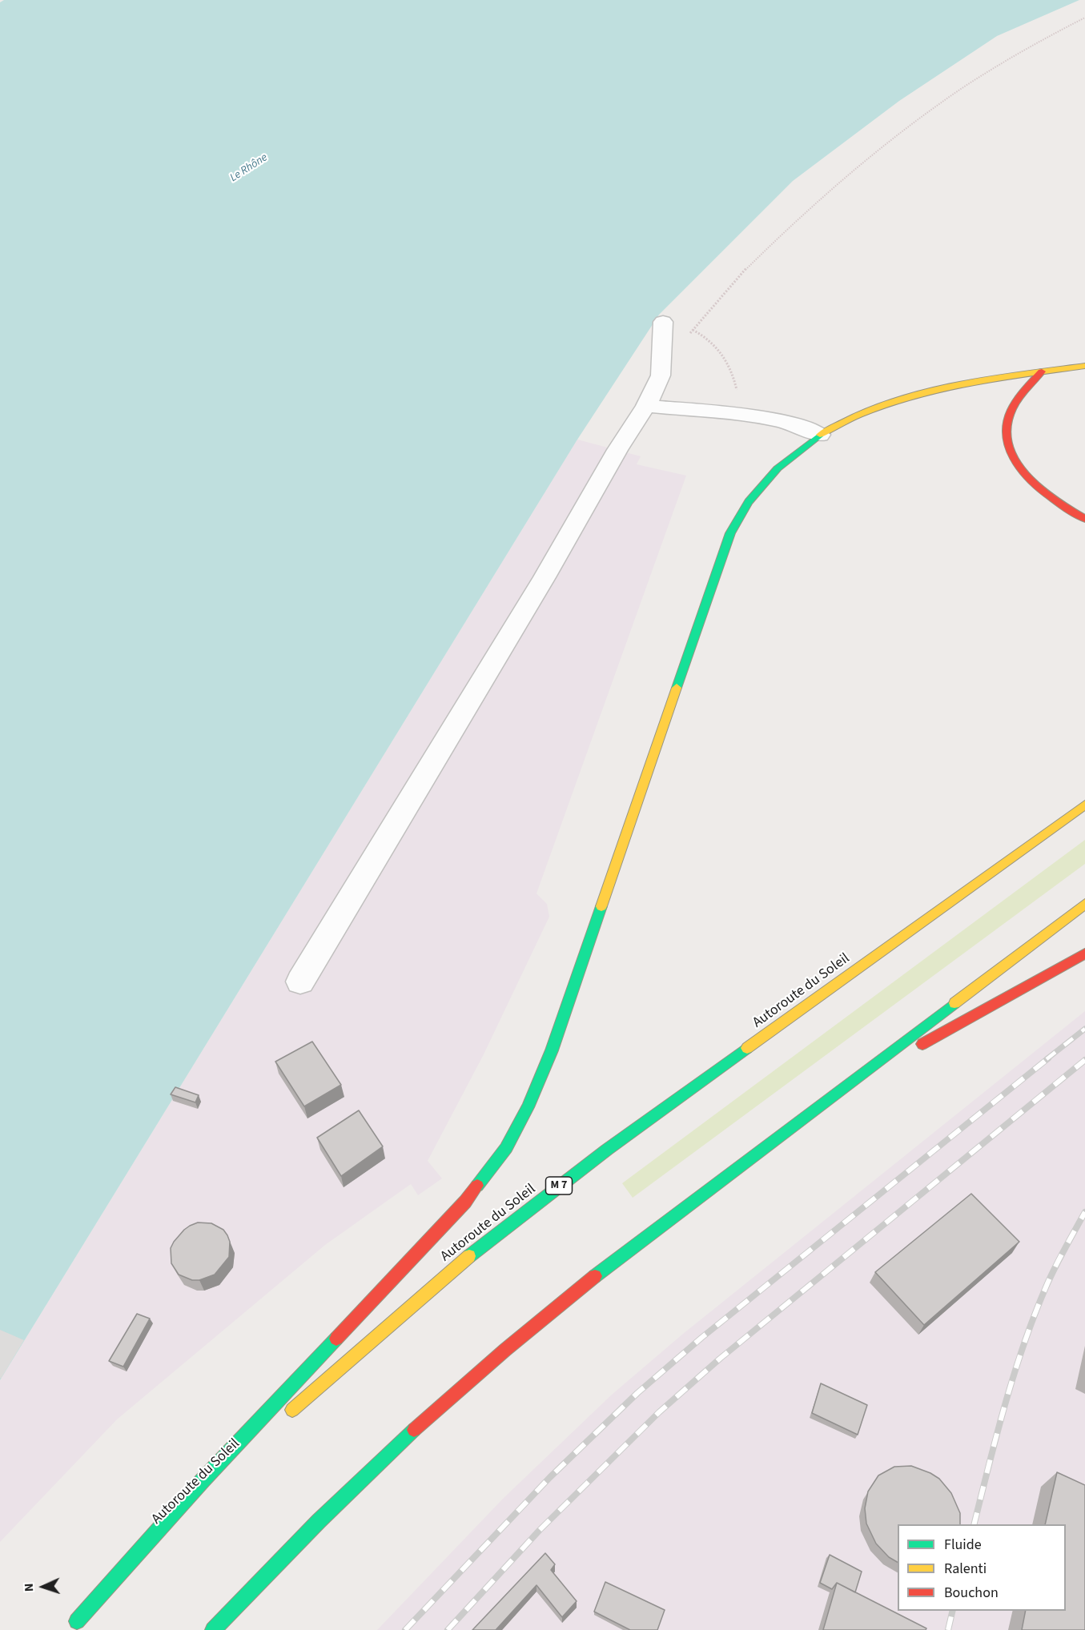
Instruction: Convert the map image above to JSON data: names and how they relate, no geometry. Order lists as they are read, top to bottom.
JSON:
{
  "streets": {
    "main road": ["Autoroute du Soleil", "M 7"]
  },
  "water": ["Le Rhône"],
  "legend": ["Fluide", "Ralenti", "Bouchon"],
  "north": "left"
}
